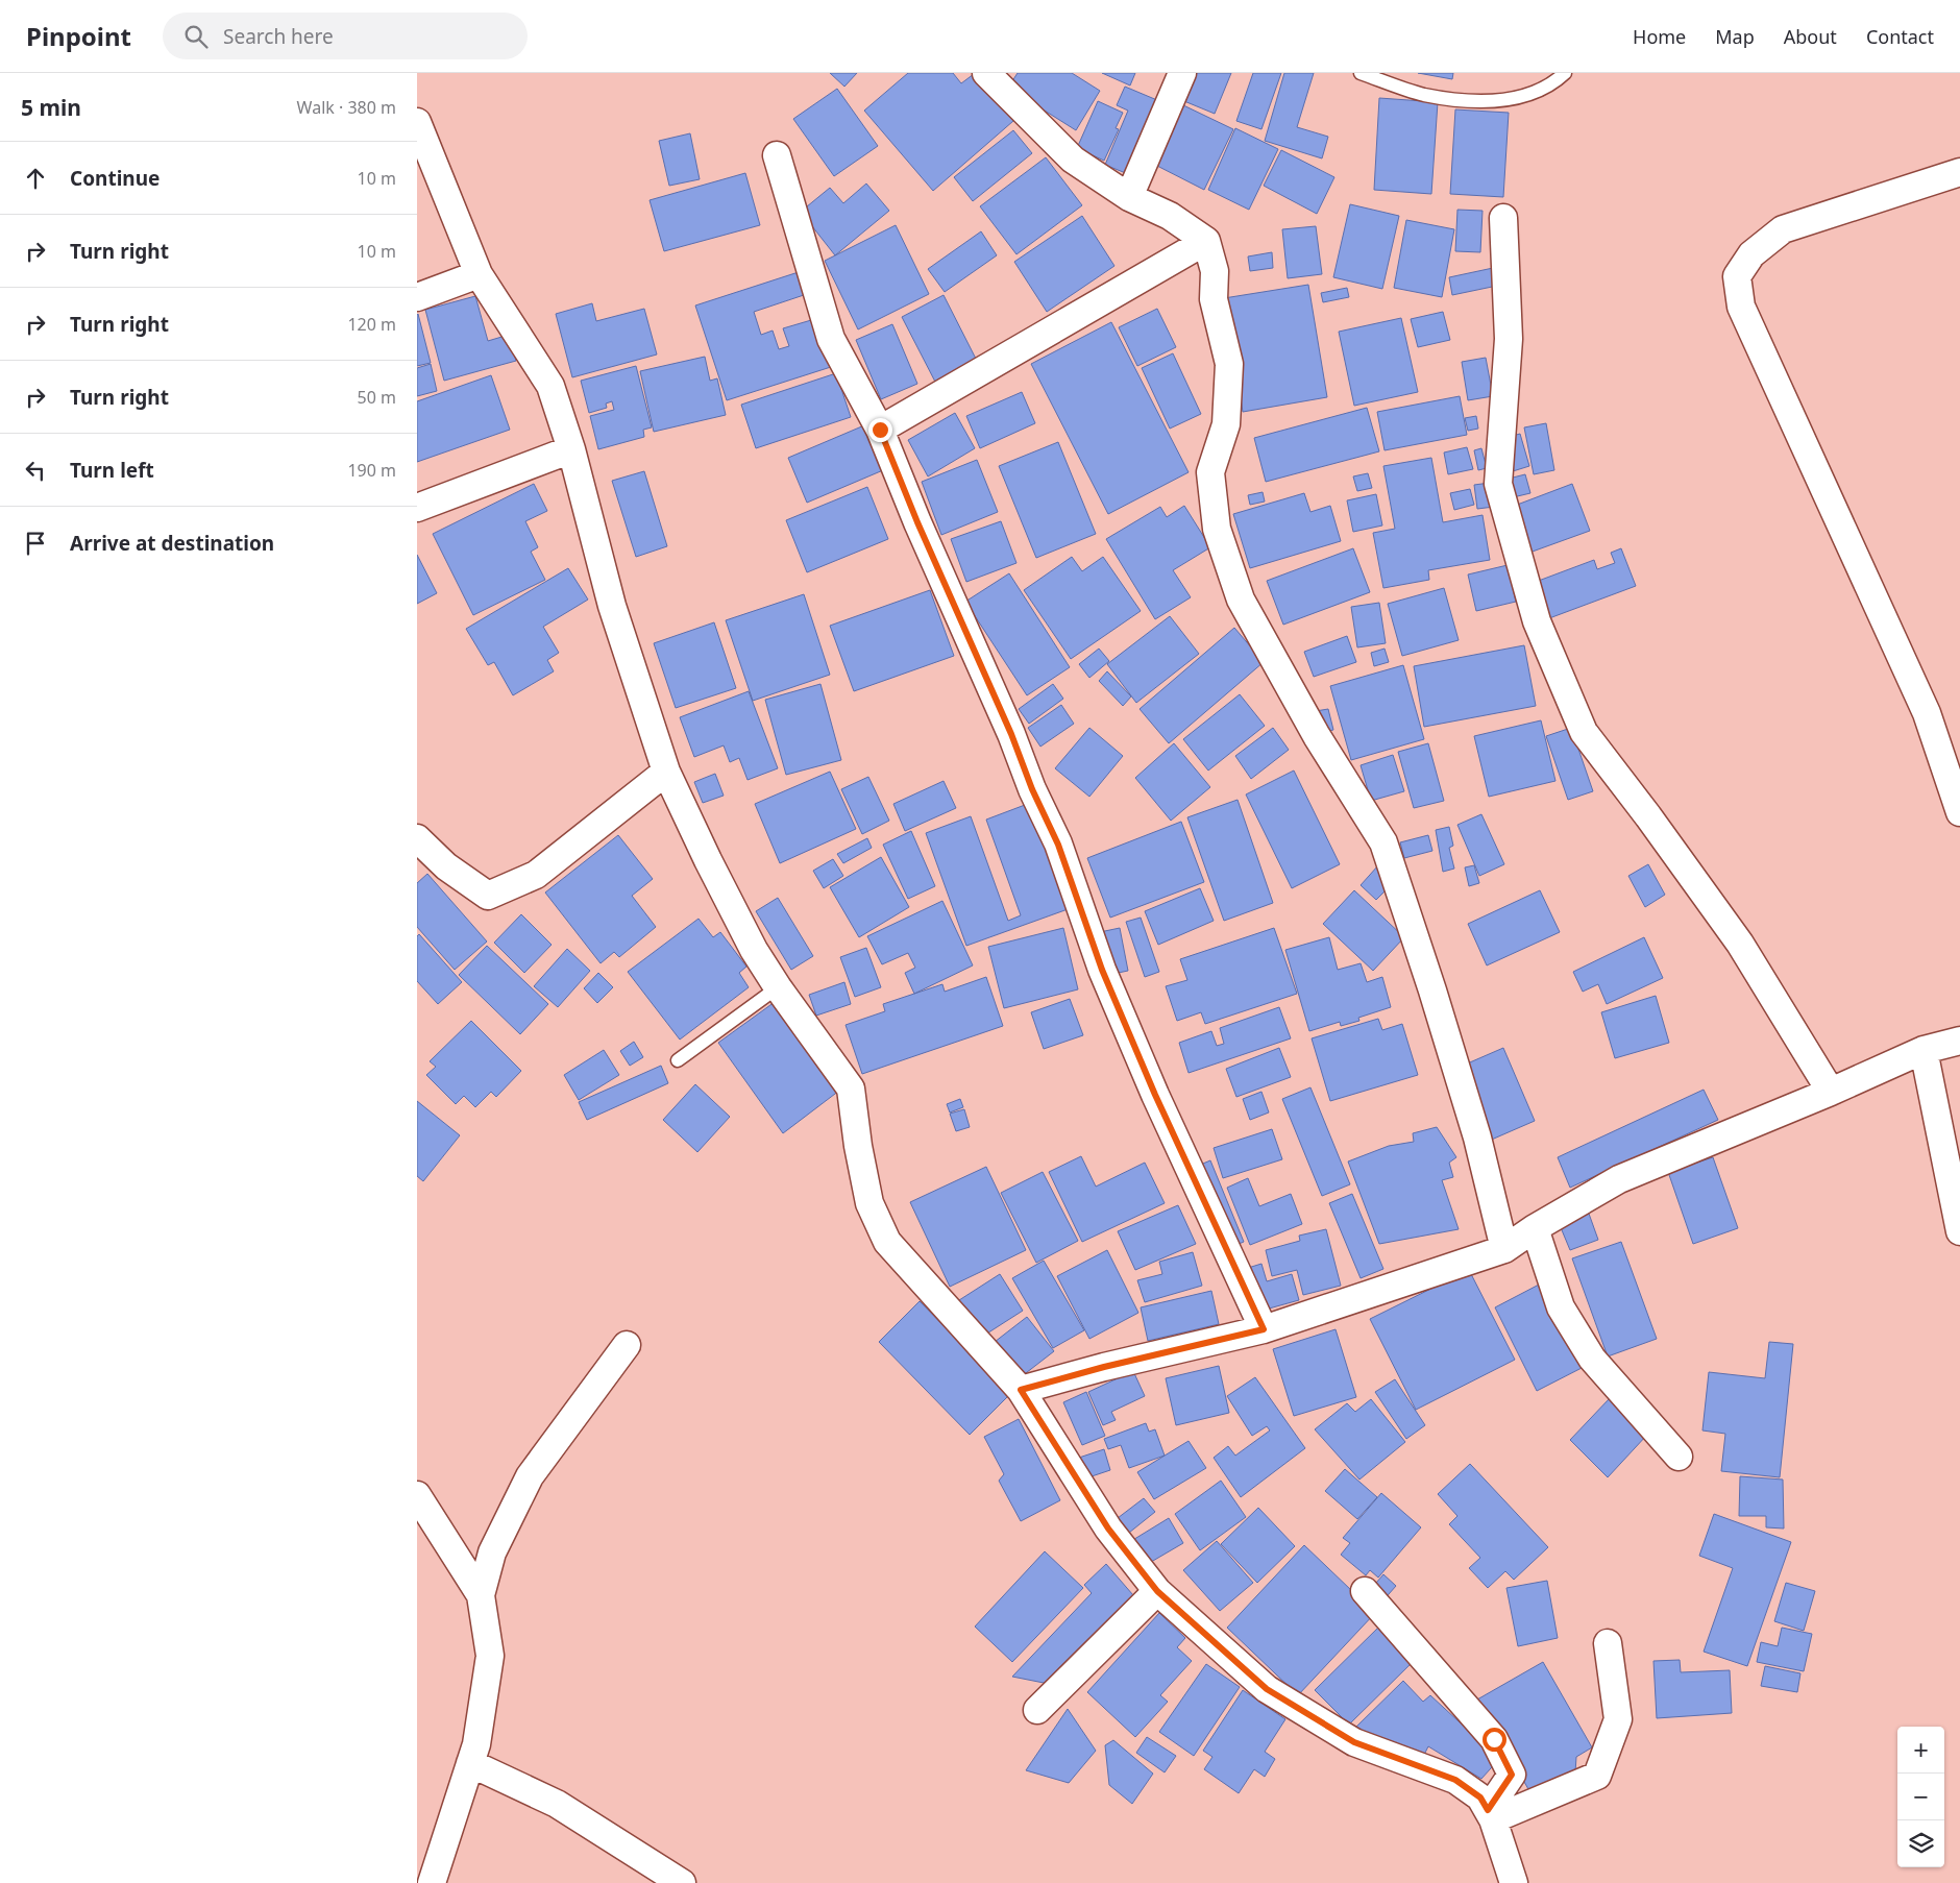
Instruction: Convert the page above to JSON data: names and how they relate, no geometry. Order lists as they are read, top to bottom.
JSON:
{
  "page": {
    "header": "Pinpoint",
    "search": "Search here",
    "nav": [
      "Home",
      "Map",
      "About",
      "Contact"
    ],
    "heading": ["5 min", "Walk · 380 m"],
    "list": [
      ["Continue", "10 m"],
      ["Turn right", "10 m"],
      ["Turn right", "120 m"],
      ["Turn right", "50 m"],
      ["Turn left", "190 m"],
      "Arrive at destination"
    ],
    "map_buttons": ["+", "−"]
  }
}
